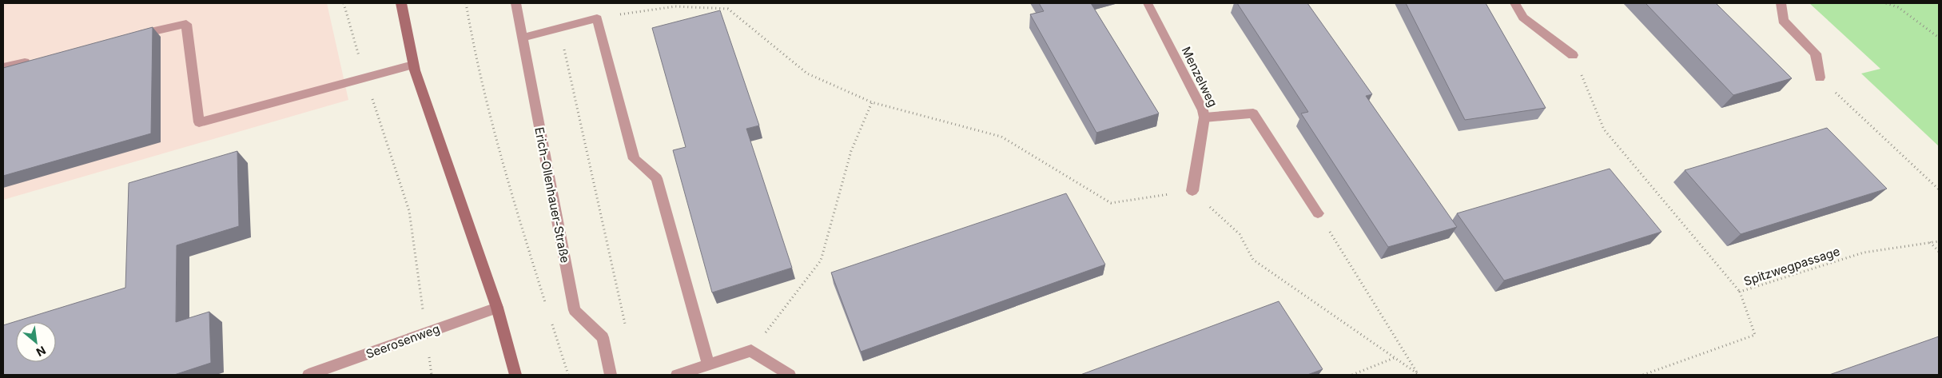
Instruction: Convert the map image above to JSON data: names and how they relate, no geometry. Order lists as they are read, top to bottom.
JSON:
{
  "streets": {
    "street": ["Menzelweg", "Erich-Ollenhauer-Straße", "Seerosenweg"],
    "path": ["Spitzwegpassage"]
  },
  "north": "bottom right"
}
